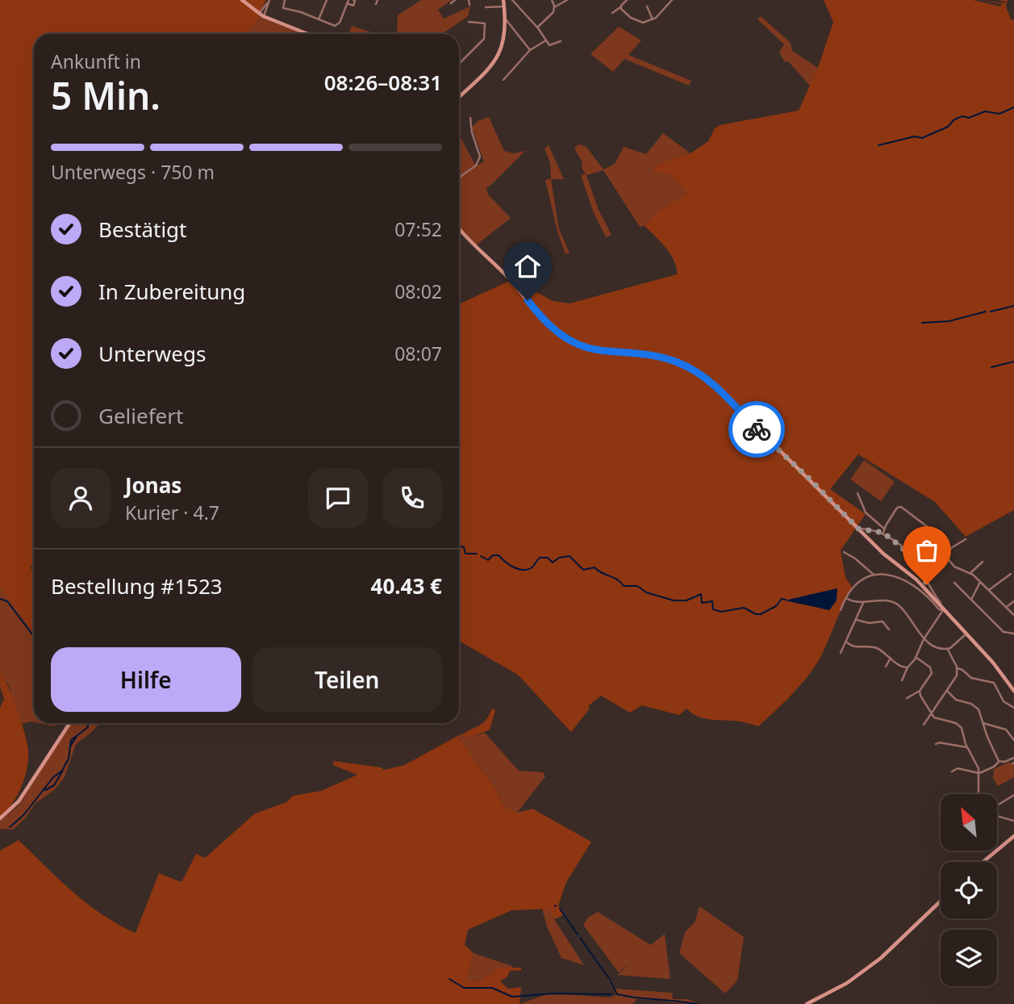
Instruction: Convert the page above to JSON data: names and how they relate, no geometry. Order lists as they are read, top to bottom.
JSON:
{
  "north": "top left",
  "page": {
    "heading": ["5 Min.", "Ankunft in", "08:26–08:31"],
    "panel": [
      "Jonas",
      "Kurier · 4.7",
      "Bestellung #1523",
      "40.43 €"
    ],
    "bar": "Unterwegs · 750 m",
    "list": [
      ["Bestätigt", "07:52"],
      ["In Zubereitung", "08:02"],
      ["Unterwegs", "08:07"],
      "Geliefert"
    ],
    "buttons": ["Hilfe", "Teilen"]
  }
}
